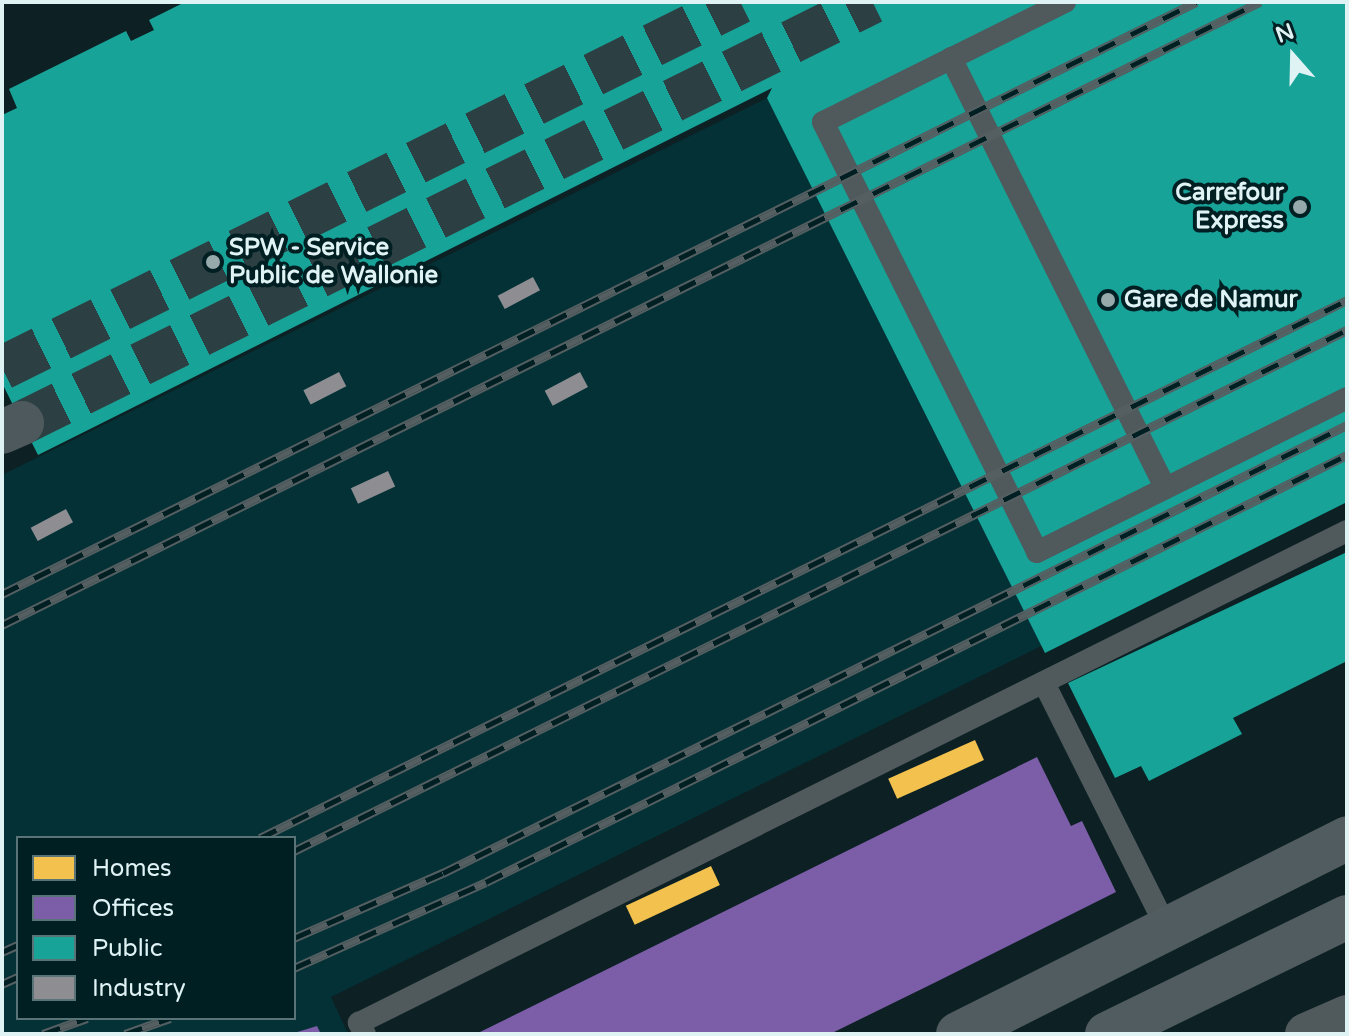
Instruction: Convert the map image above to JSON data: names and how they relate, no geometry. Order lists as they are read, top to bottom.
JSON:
{
  "places": ["Carrefour Express", "SPW - Service Public de Wallonie", "Gare de Namur"],
  "legend": [
    "Homes",
    "Offices",
    "Public",
    "Industry"
  ],
  "north": "top"
}
